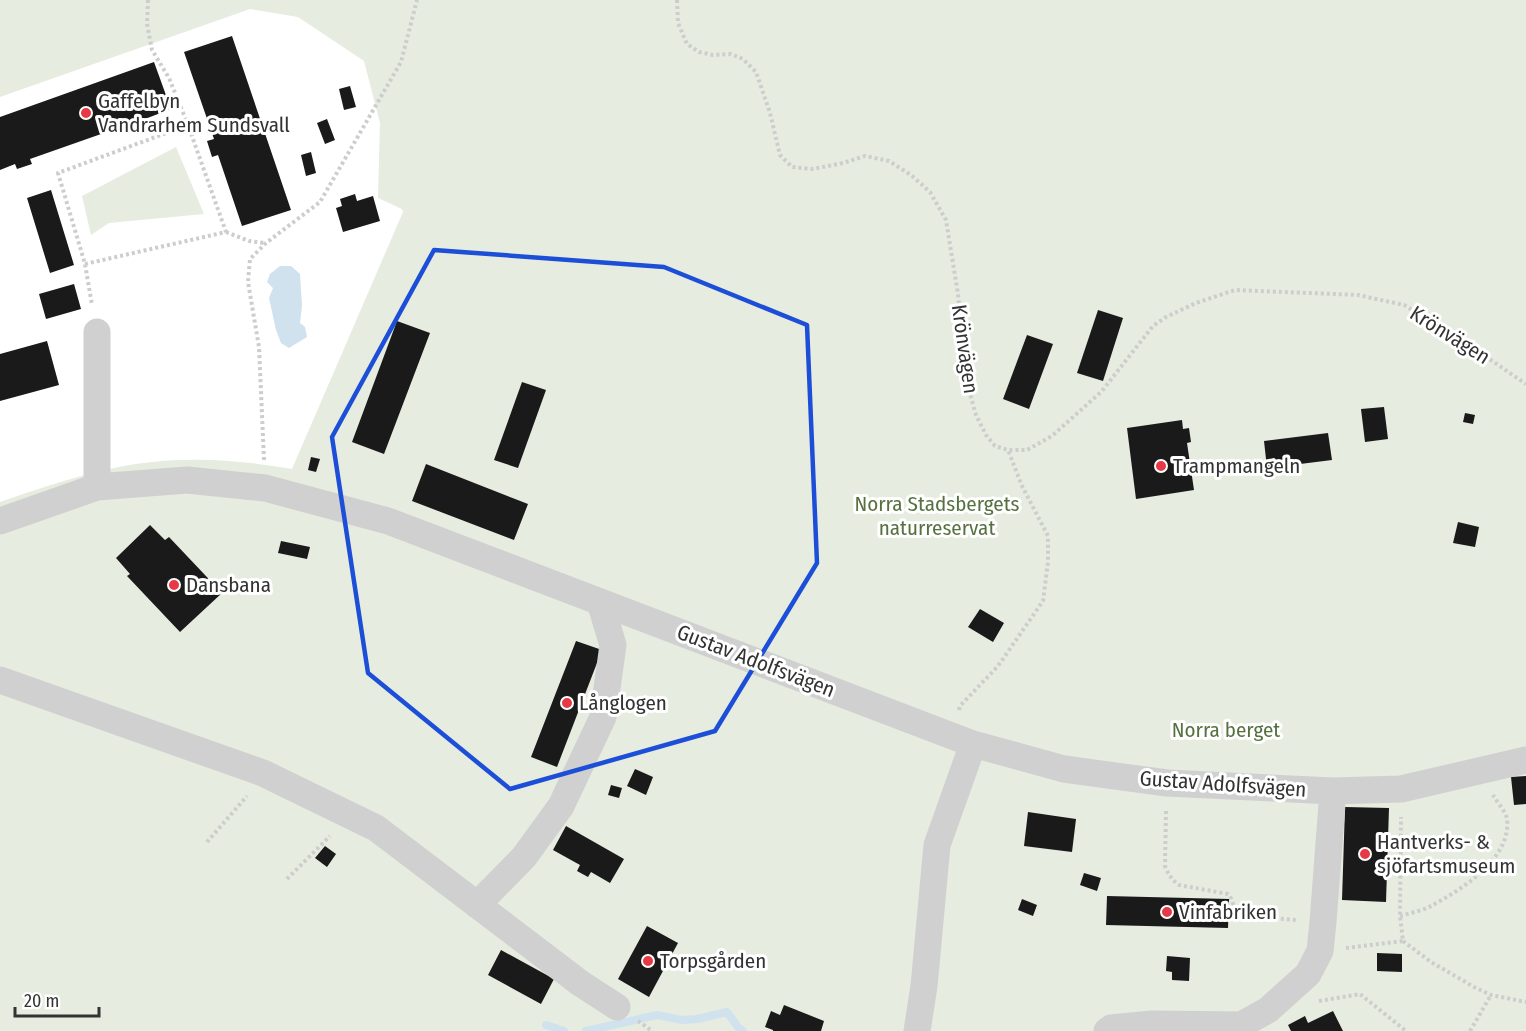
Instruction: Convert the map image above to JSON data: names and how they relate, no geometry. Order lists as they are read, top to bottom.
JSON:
{
  "streets": {
    "street": ["Gustav Adolfsvägen"],
    "path": ["Krönvägen"]
  },
  "parks": ["Norra Stadsbergets naturreservat", "Norra berget"],
  "places": [
    "Gaffelbyn Vandrarhem Sundsvall",
    "Trampmangeln",
    "Dansbana",
    "Långlogen",
    "Hantverks- & sjöfartsmuseum",
    "Vinfabriken",
    "Torpsgården"
  ],
  "scale_bar": "20 m"
}
